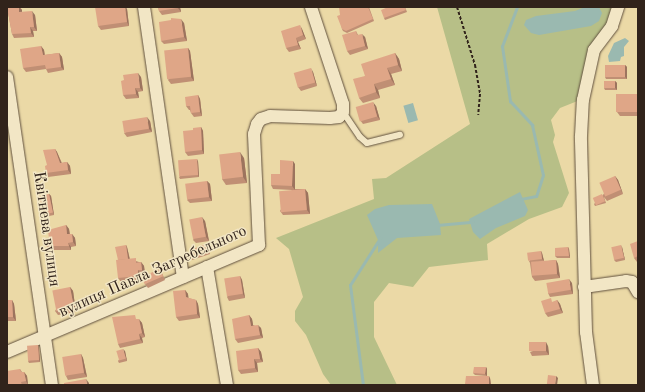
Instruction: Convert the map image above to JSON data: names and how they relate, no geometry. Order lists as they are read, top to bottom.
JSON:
{
  "streets": {
    "street": ["Квітнева вулиця", "вулиця Павла Загребельного"]
  },
  "crossings": [
    ["Квітнева вулиця", "вулиця Павла Загребельного"]
  ]
}
